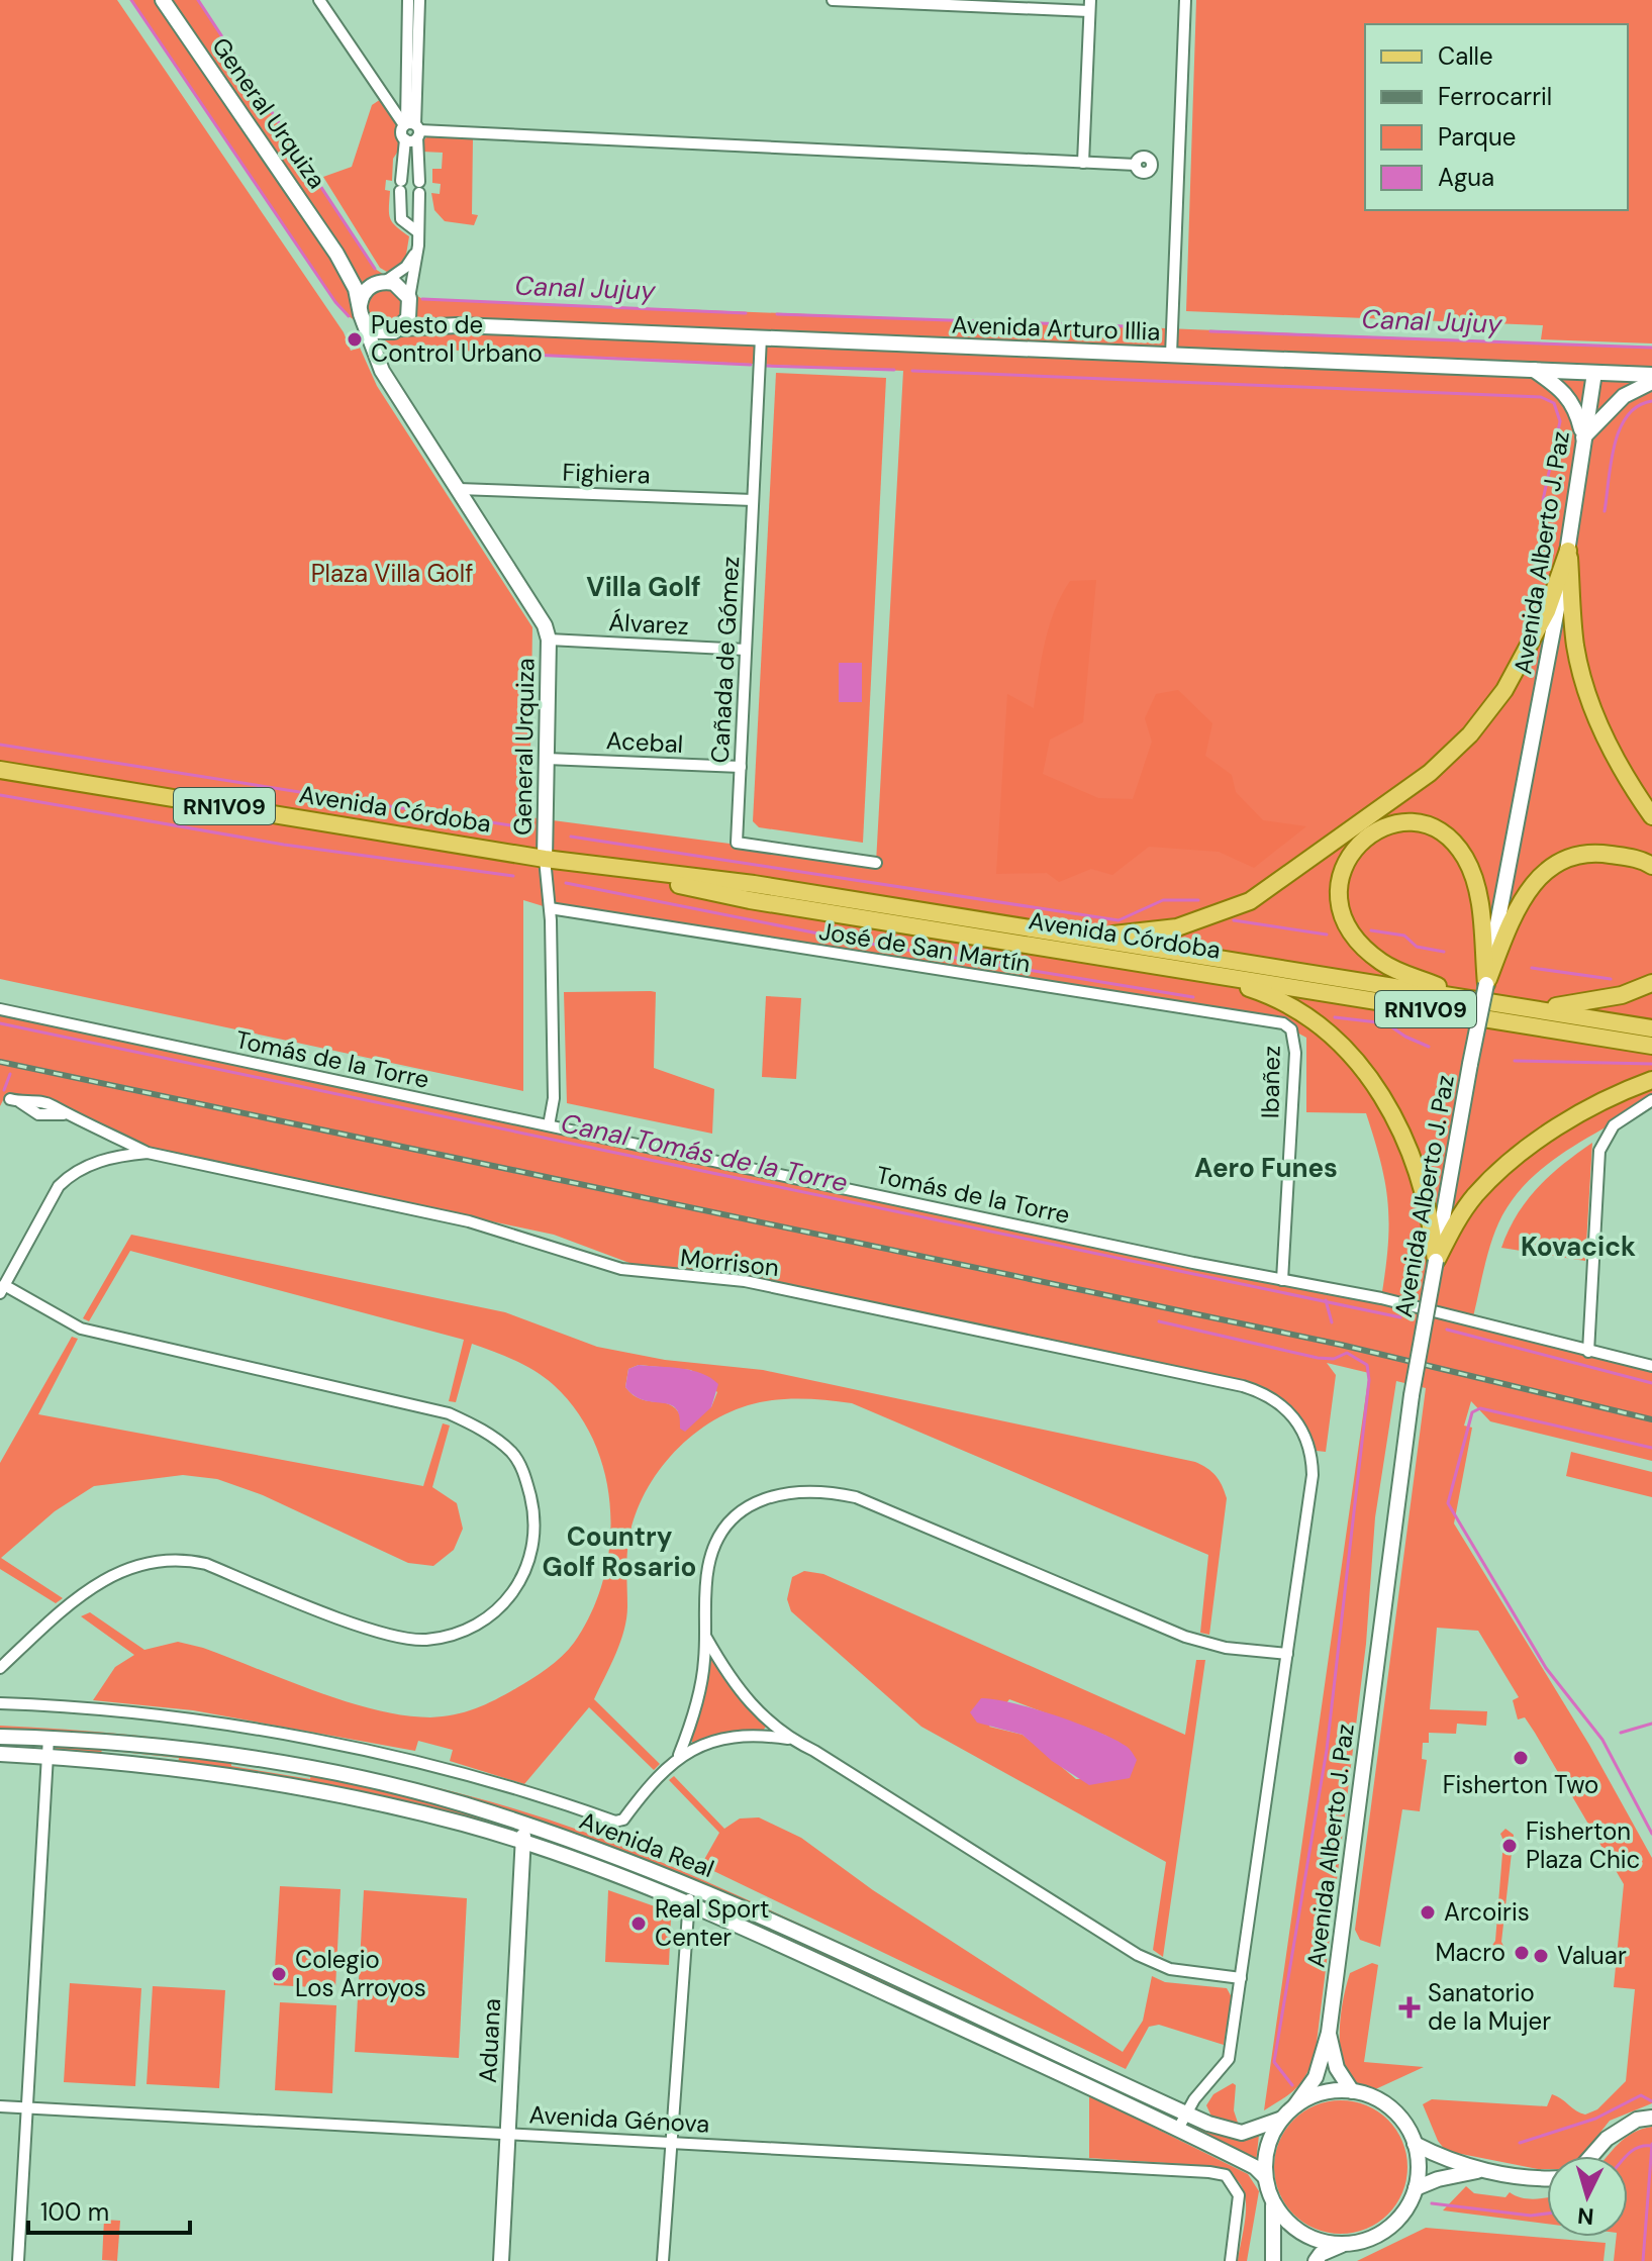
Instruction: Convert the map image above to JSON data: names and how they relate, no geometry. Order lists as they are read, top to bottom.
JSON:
{
  "streets": {
    "main road": [
      "General Urquiza",
      "Avenida Arturo Illia",
      "Avenida Alberto J. Paz",
      "RN1V09",
      "Avenida Córdoba",
      "Avenida Real",
      "Aduana"
    ],
    "street": [
      "Fighiera",
      "Álvarez",
      "Cañada de Gómez",
      "Acebal",
      "José de San Martín",
      "Tomás de la Torre",
      "Ibañez",
      "Morrison",
      "Avenida Génova"
    ]
  },
  "crossings": [
    ["General Urquiza", "Avenida Arturo Illia"],
    ["General Urquiza", "Fighiera"],
    ["General Urquiza", "Álvarez"],
    ["General Urquiza", "Acebal"],
    ["General Urquiza", "Avenida Córdoba"],
    ["General Urquiza", "José de San Martín"],
    ["General Urquiza", "Tomás de la Torre"],
    ["Avenida Arturo Illia", "Avenida Alberto J. Paz"],
    ["Avenida Arturo Illia", "Cañada de Gómez"],
    ["Fighiera", "Cañada de Gómez"],
    ["Avenida Alberto J. Paz", "Avenida Real"],
    ["Álvarez", "Cañada de Gómez"],
    ["Cañada de Gómez", "Acebal"],
    ["José de San Martín", "Ibañez"],
    ["Tomás de la Torre", "Ibañez"],
    ["Avenida Real", "Aduana"],
    ["Aduana", "Avenida Génova"]
  ],
  "districts": [
    "Villa Golf",
    "Aero Funes",
    "Kovacick",
    "Country Golf Rosario"
  ],
  "water": ["Canal Jujuy", "Canal Tomás de la Torre"],
  "parks": ["Plaza Villa Golf"],
  "places": {
    "other": [
      "Puesto de Control Urbano",
      "Fisherton Two",
      "Fisherton Plaza Chic",
      "Arcoiris",
      "Real Sport Center",
      "Macro",
      "Valuar",
      "Colegio Los Arroyos"
    ],
    "health": ["Sanatorio de la Mujer"]
  },
  "legend": [
    "Calle",
    "Ferrocarril",
    "Parque",
    "Agua"
  ],
  "scale_bar": "100 m",
  "north": "bottom"
}
